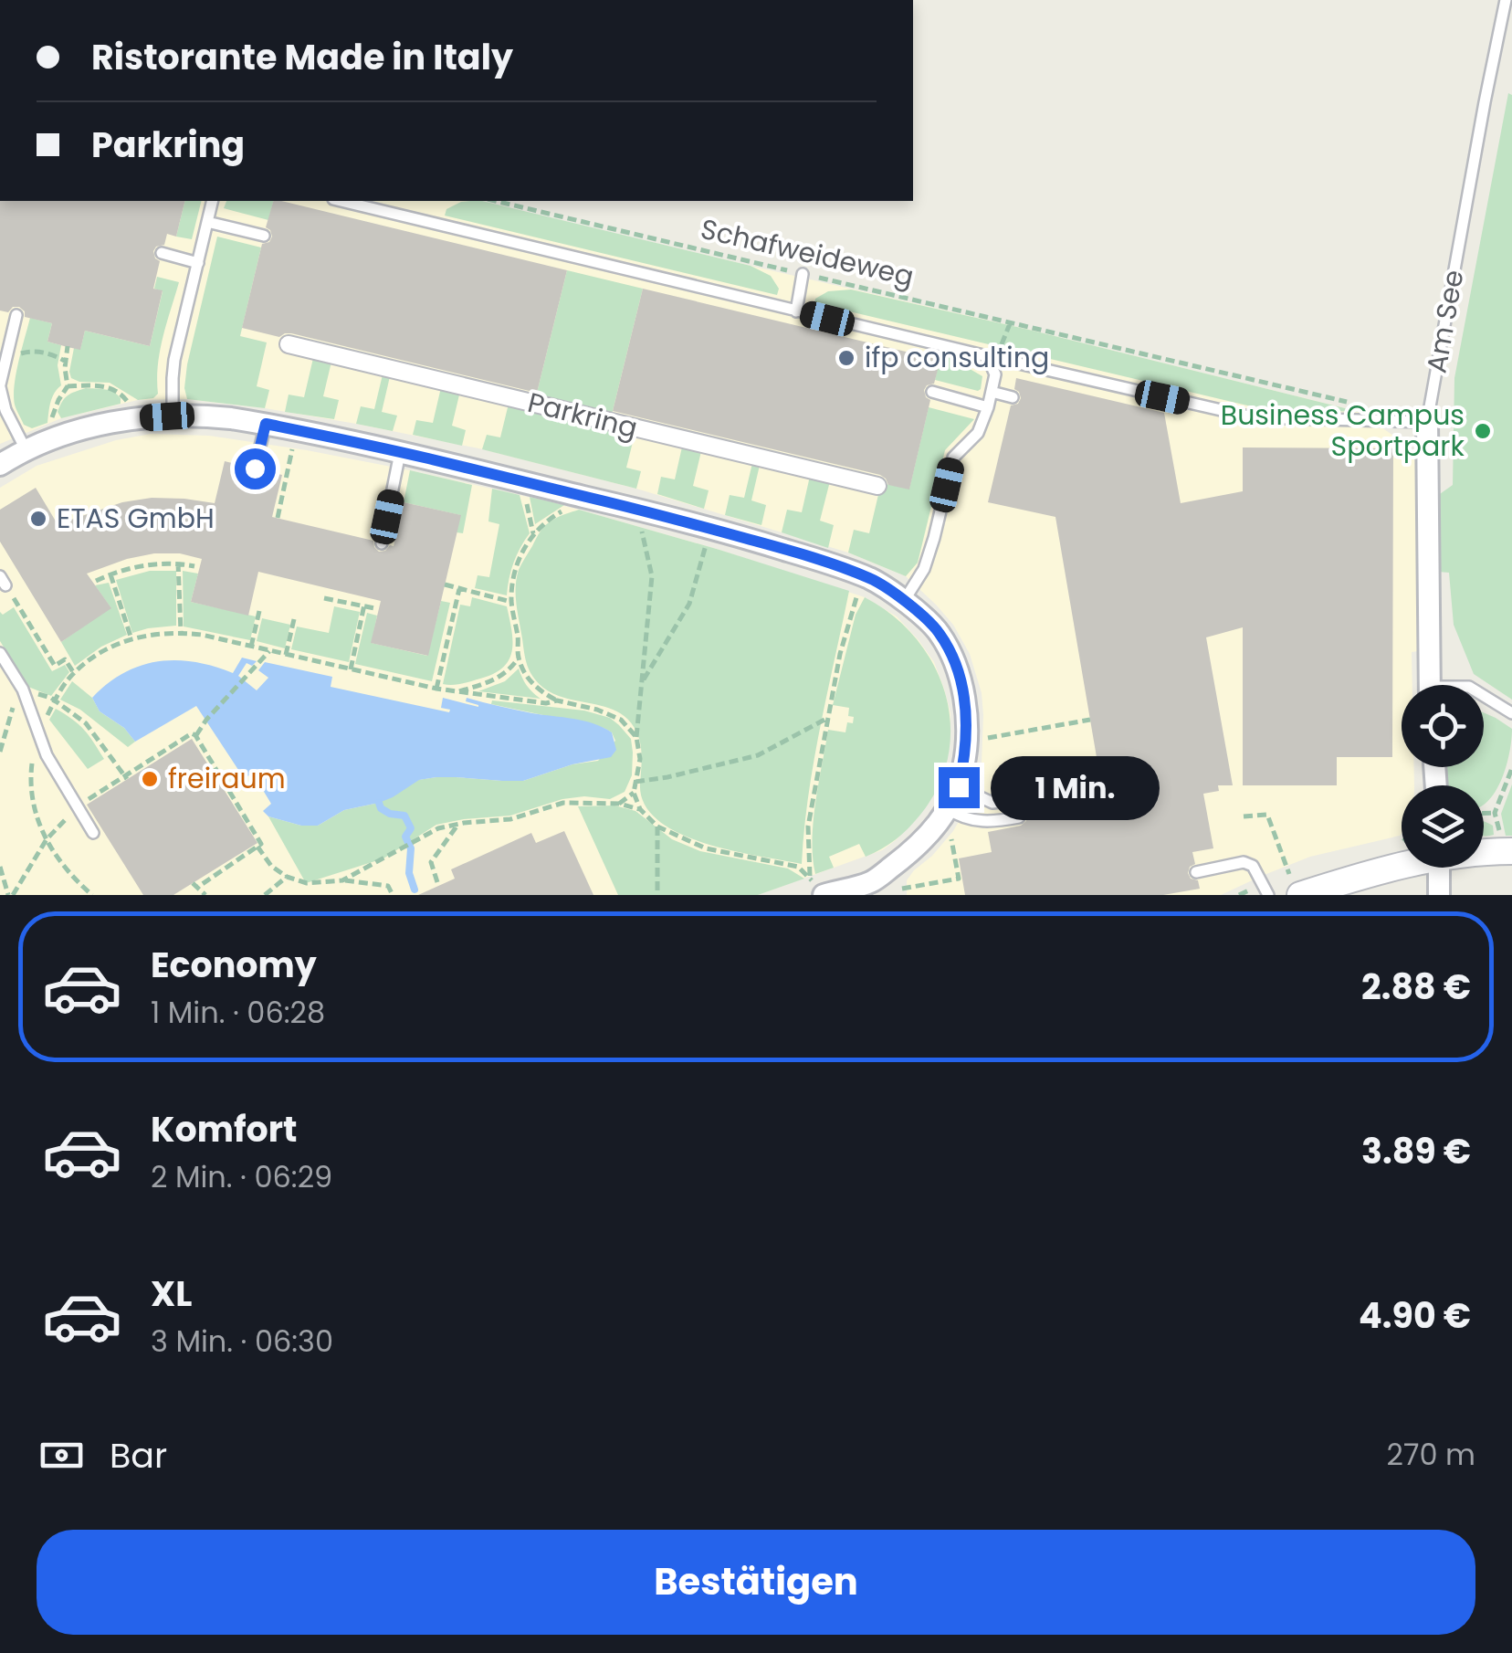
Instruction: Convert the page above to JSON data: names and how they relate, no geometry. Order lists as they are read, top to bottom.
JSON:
{
  "streets": {
    "street": ["Am See", "Parkring"],
    "path": ["Schafweideweg"]
  },
  "places": [
    "ifp consulting",
    "Business Campus Sportpark",
    "ETAS GmbH",
    "freiraum"
  ],
  "page": {
    "banner": ["Ristorante Made in Italy", "Parkring"],
    "bubble": "1 Min.",
    "list": [
      {
        "name": "Economy",
        "note": "1 Min. · 06:28",
        "value": "2.88 €"
      },
      {
        "name": "Komfort",
        "note": "2 Min. · 06:29",
        "value": "3.89 €"
      },
      {
        "name": "XL",
        "note": "3 Min. · 06:30",
        "value": "4.90 €"
      }
    ],
    "pay": ["Bar", "270 m"],
    "buttons": "Bestätigen"
  }
}
